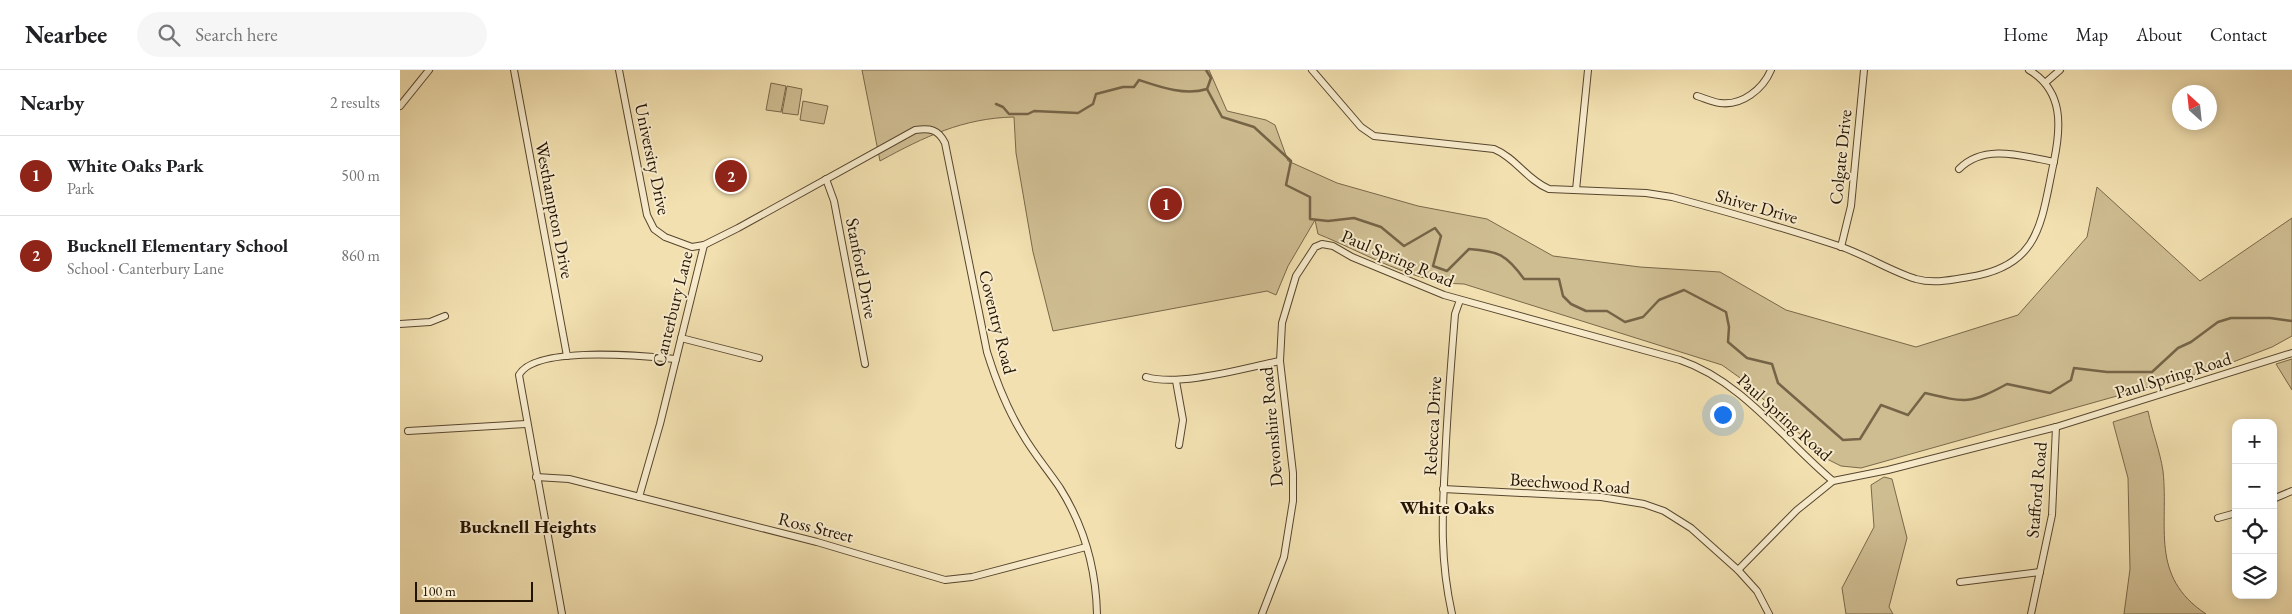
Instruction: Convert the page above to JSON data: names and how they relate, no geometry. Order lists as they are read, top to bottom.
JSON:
{
  "streets": {
    "street": [
      "Colgate Drive",
      "University Drive",
      "Shiver Drive",
      "Westhampton Drive",
      "Paul Spring Road",
      "Stanford Drive",
      "Canterbury Lane",
      "Coventry Road",
      "Rebecca Drive",
      "Devonshire Road",
      "Beechwood Road",
      "Stafford Road",
      "Ross Street"
    ]
  },
  "crossings": [
    ["Colgate Drive", "Shiver Drive"],
    ["University Drive", "Canterbury Lane"],
    ["Paul Spring Road", "Rebecca Drive"],
    ["Paul Spring Road", "Devonshire Road"],
    ["Paul Spring Road", "Stafford Road"],
    ["Stanford Drive", "Canterbury Lane"],
    ["Canterbury Lane", "Coventry Road"],
    ["Canterbury Lane", "Ross Street"],
    ["Coventry Road", "Ross Street"],
    ["Rebecca Drive", "Beechwood Road"]
  ],
  "districts": ["White Oaks", "Bucknell Heights"],
  "scale_bar": "100 m",
  "north": "top left",
  "page": {
    "header": "Nearbee",
    "search": "Search here",
    "nav": [
      "Home",
      "Map",
      "About",
      "Contact"
    ],
    "heading": ["Nearby", "2 results"],
    "list": [
      {
        "mark": "1",
        "name": "White Oaks Park",
        "note": "Park",
        "value": "500 m"
      },
      {
        "mark": "2",
        "name": "Bucknell Elementary School",
        "note": "School · Canterbury Lane",
        "value": "860 m"
      }
    ],
    "pins": ["2", "1"],
    "map_buttons": ["+", "−"],
    "scale": "100 m"
  }
}
